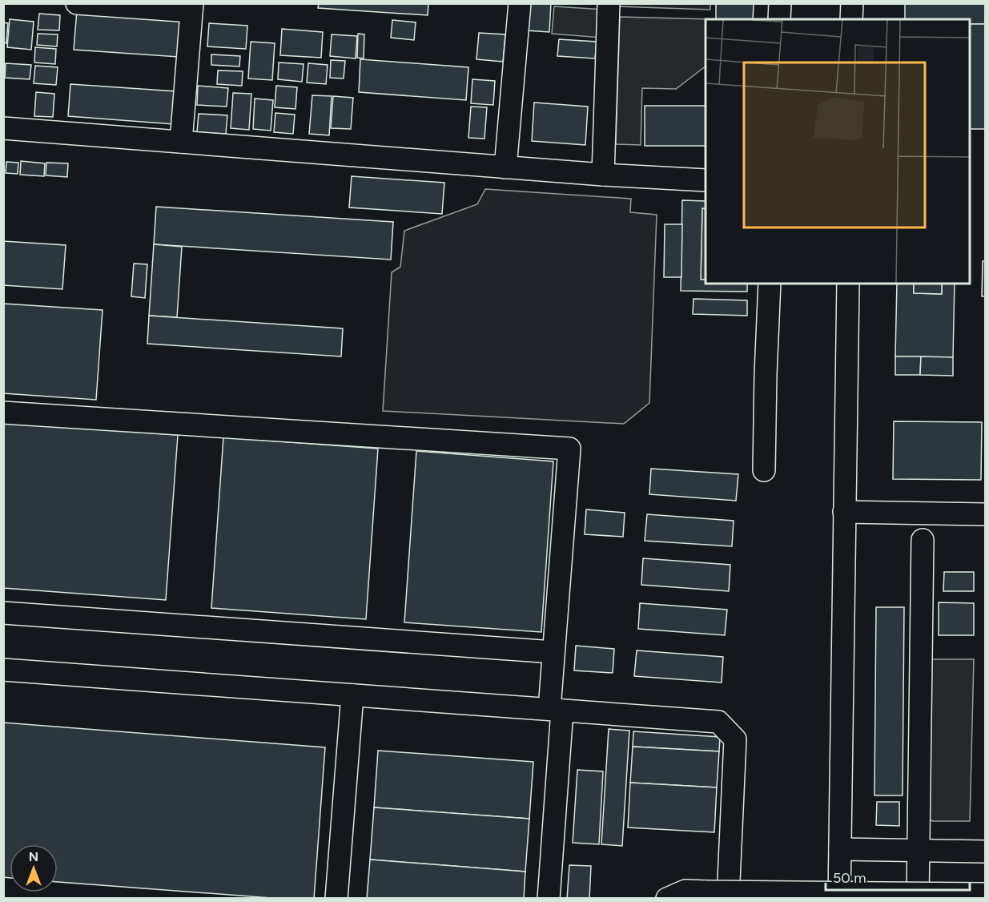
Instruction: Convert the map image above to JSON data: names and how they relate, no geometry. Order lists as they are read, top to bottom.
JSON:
{
  "scale_bar": "50 m",
  "north": "top"
}
